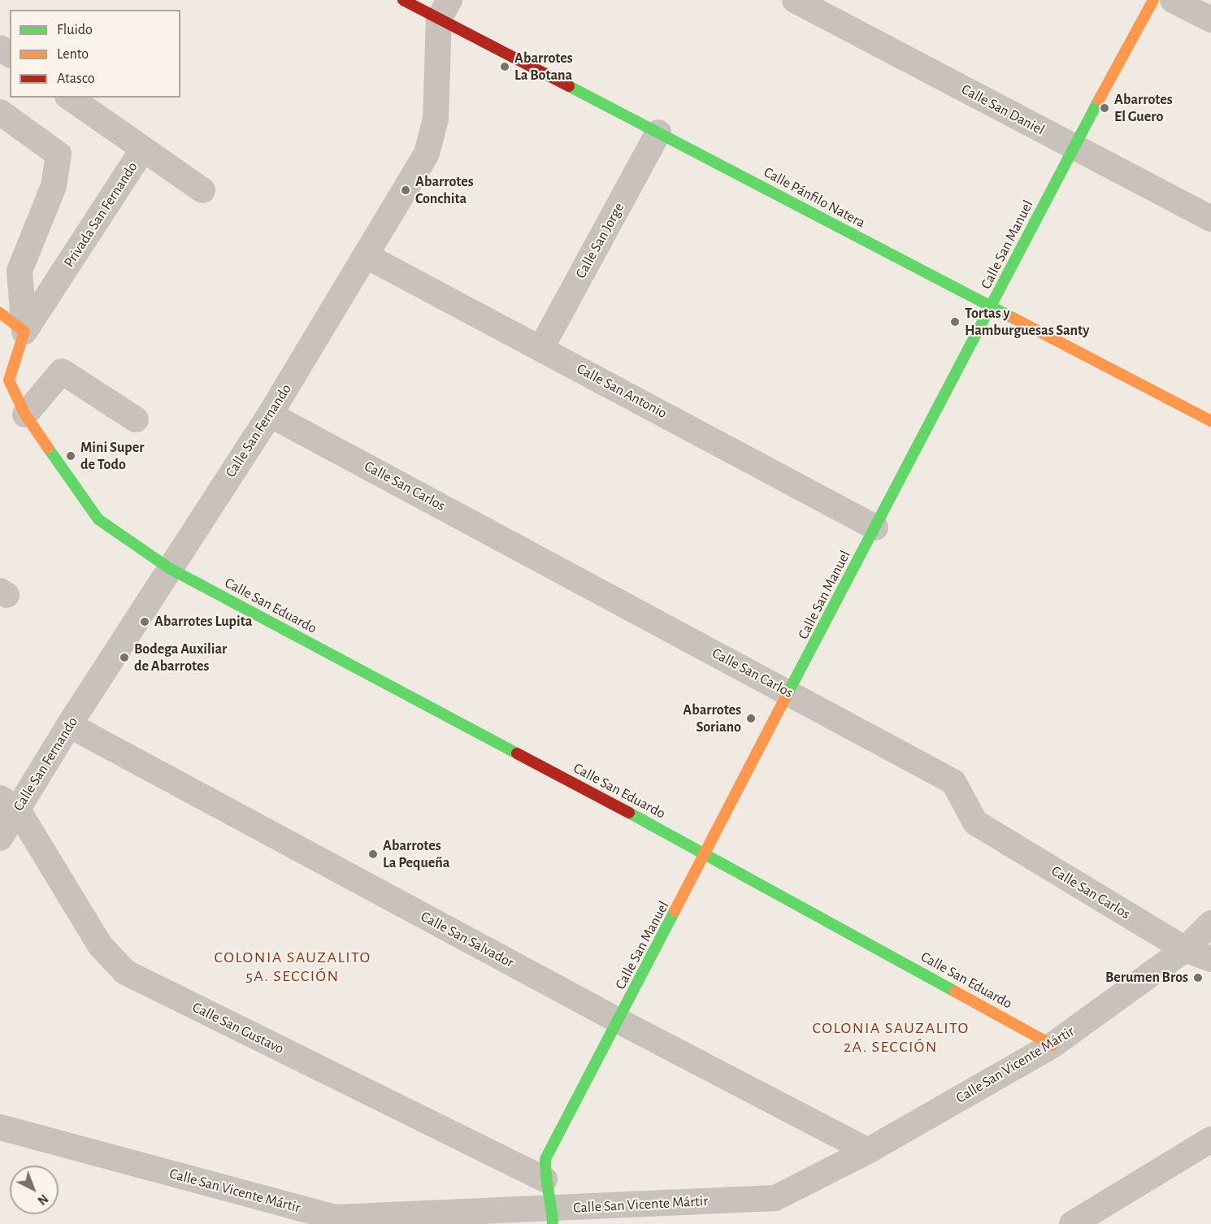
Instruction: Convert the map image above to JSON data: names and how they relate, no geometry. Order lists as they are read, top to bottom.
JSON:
{
  "streets": {
    "street": [
      "Calle San Daniel",
      "Calle Pánfilo Natera",
      "Privada San Fernando",
      "Calle San Jorge",
      "Calle San Manuel",
      "Calle San Antonio",
      "Calle San Fernando",
      "Calle San Carlos",
      "Calle San Eduardo",
      "Calle San Salvador",
      "Calle San Gustavo",
      "Calle San Vicente Mártir"
    ]
  },
  "crossings": [
    ["Calle San Daniel", "Calle San Manuel"],
    ["Calle Pánfilo Natera", "Calle San Jorge"],
    ["Calle Pánfilo Natera", "Calle San Manuel"],
    ["Calle Pánfilo Natera", "Calle San Fernando"],
    ["Privada San Fernando", "Calle San Fernando"],
    ["Privada San Fernando", "Calle San Eduardo"],
    ["Calle San Jorge", "Calle San Antonio"],
    ["Calle San Manuel", "Calle San Antonio"],
    ["Calle San Manuel", "Calle San Carlos"],
    ["Calle San Manuel", "Calle San Eduardo"],
    ["Calle San Manuel", "Calle San Salvador"],
    ["Calle San Manuel", "Calle San Gustavo"],
    ["Calle San Manuel", "Calle San Vicente Mártir"],
    ["Calle San Antonio", "Calle San Fernando"],
    ["Calle San Fernando", "Calle San Carlos"],
    ["Calle San Fernando", "Calle San Eduardo"],
    ["Calle San Fernando", "Calle San Salvador"],
    ["Calle San Fernando", "Calle San Gustavo"],
    ["Calle San Carlos", "Calle San Vicente Mártir"],
    ["Calle San Eduardo", "Calle San Vicente Mártir"],
    ["Calle San Salvador", "Calle San Vicente Mártir"]
  ],
  "districts": ["COLONIA SAUZALITO 5A. SECCIÓN", "COLONIA SAUZALITO 2A. SECCIÓN"],
  "places": [
    "Abarrotes La Botana",
    "Abarrotes El Guero",
    "Abarrotes Conchita",
    "Tortas y Hamburguesas Santy",
    "Mini Super de Todo",
    "Abarrotes Lupita",
    "Bodega Auxiliar de Abarrotes",
    "Abarrotes Soriano",
    "Abarrotes La Pequeña",
    "Berumen Bros"
  ],
  "legend": ["Fluido", "Lento", "Atasco"],
  "north": "bottom right"
}
